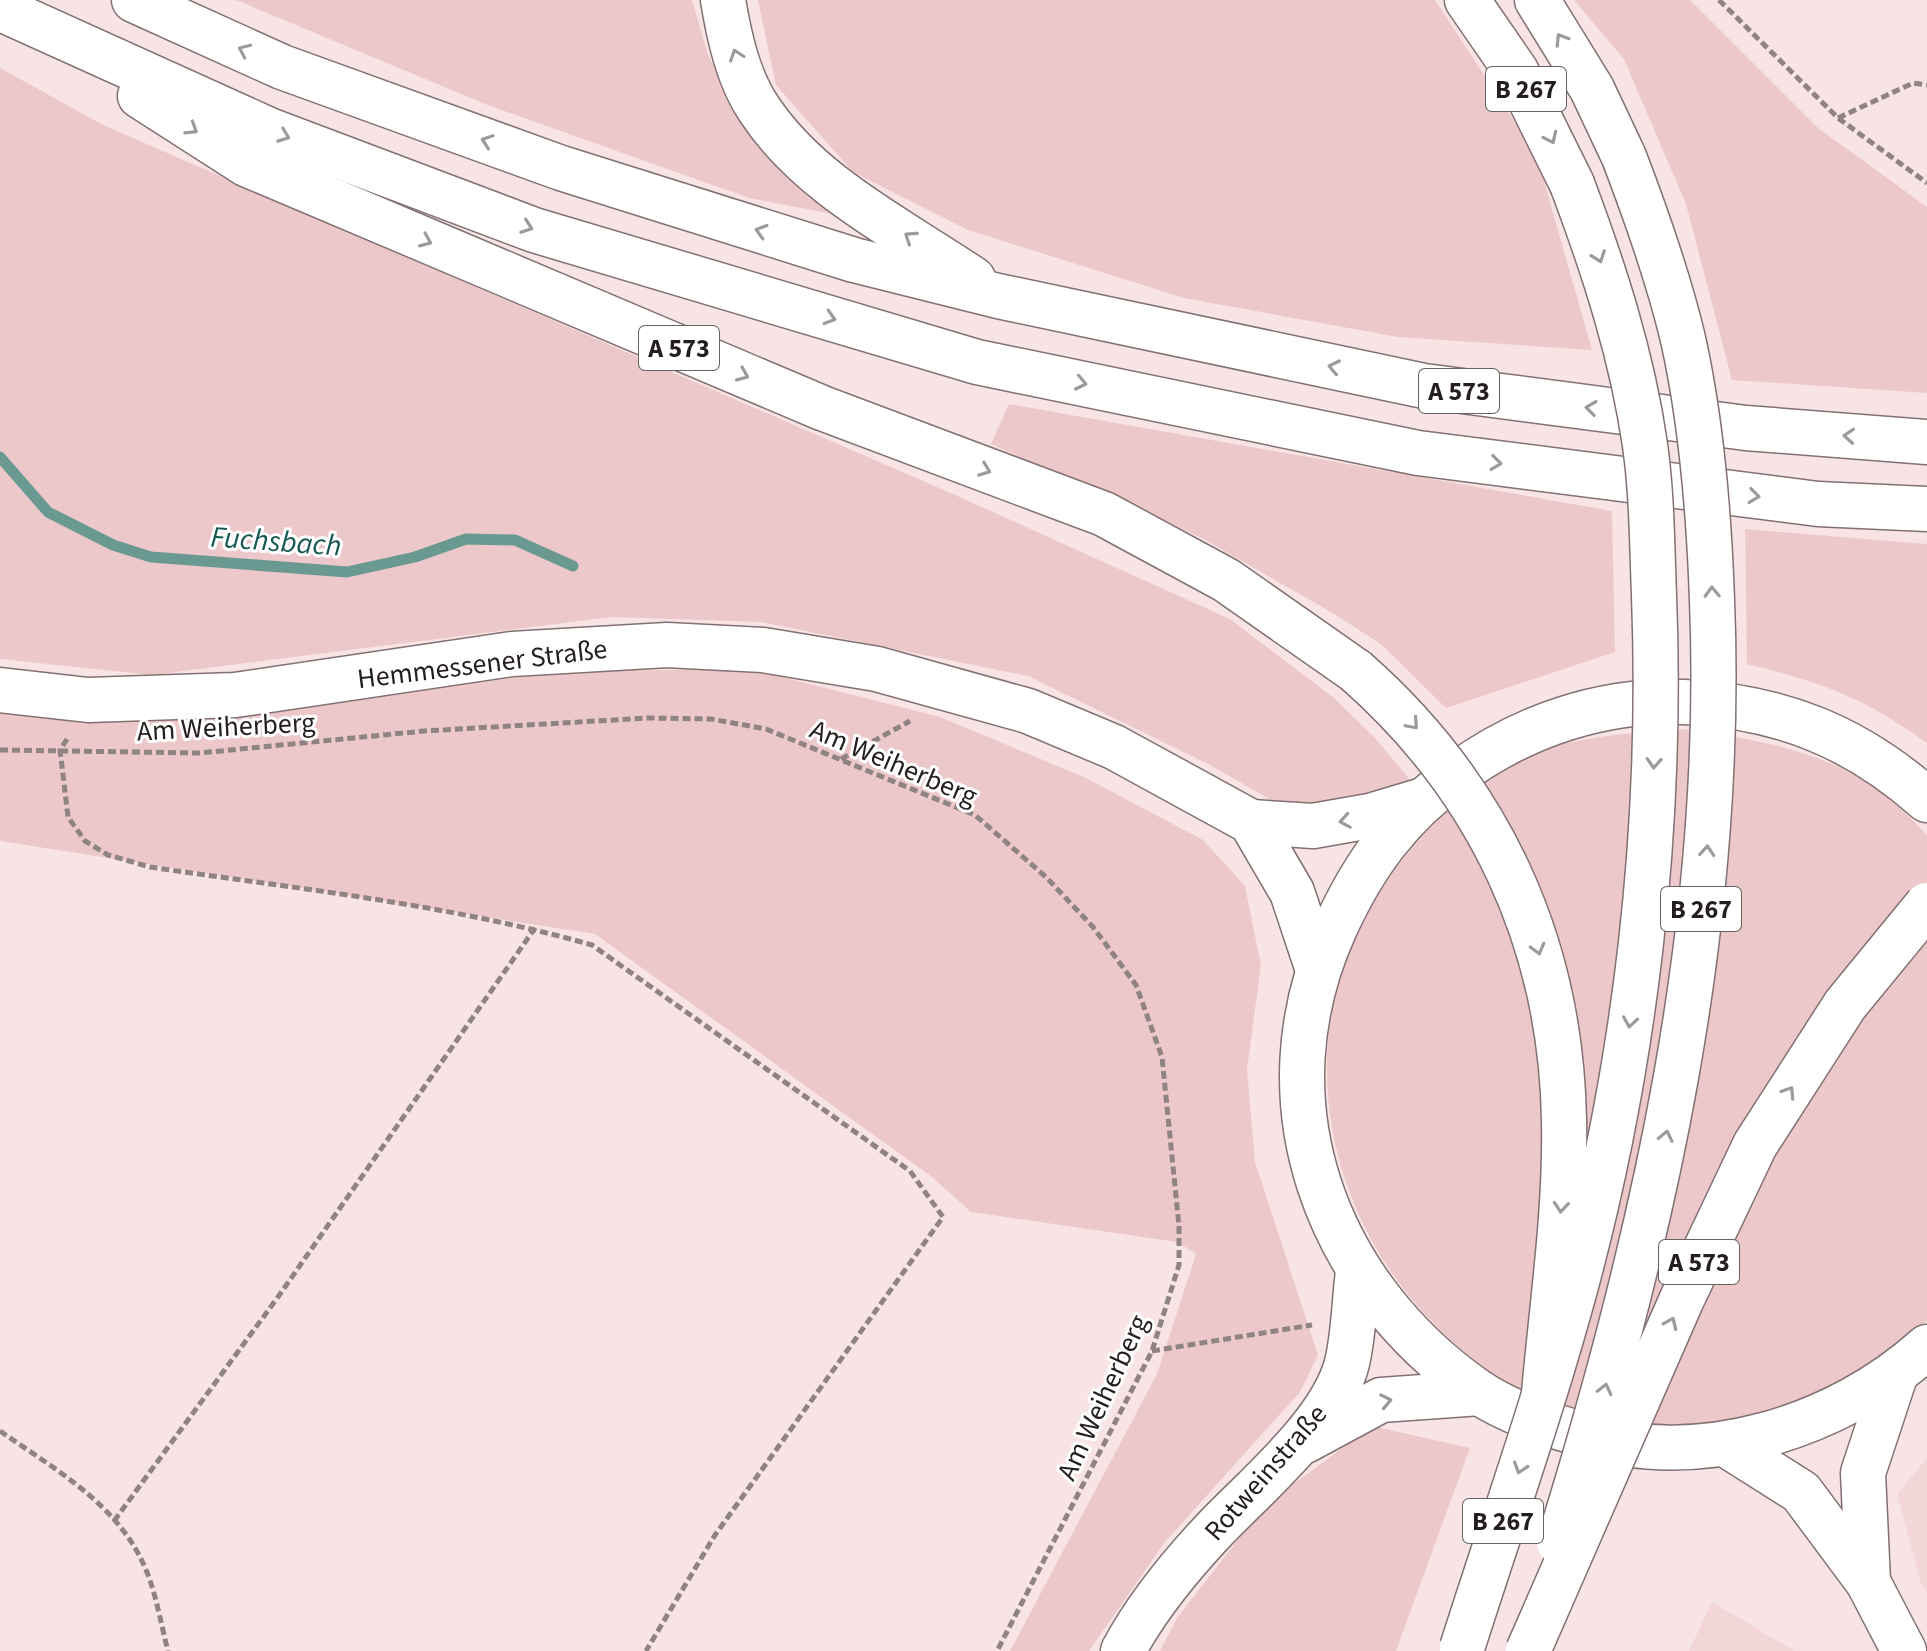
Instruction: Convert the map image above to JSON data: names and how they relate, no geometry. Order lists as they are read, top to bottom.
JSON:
{
  "streets": {
    "main road": [
      "B 267",
      "A 573",
      "Hemmessener Straße",
      "Rotweinstraße"
    ],
    "path": ["Am Weiherberg"]
  },
  "crossings": [
    ["B 267", "A 573"]
  ],
  "water": ["Fuchsbach"]
}
